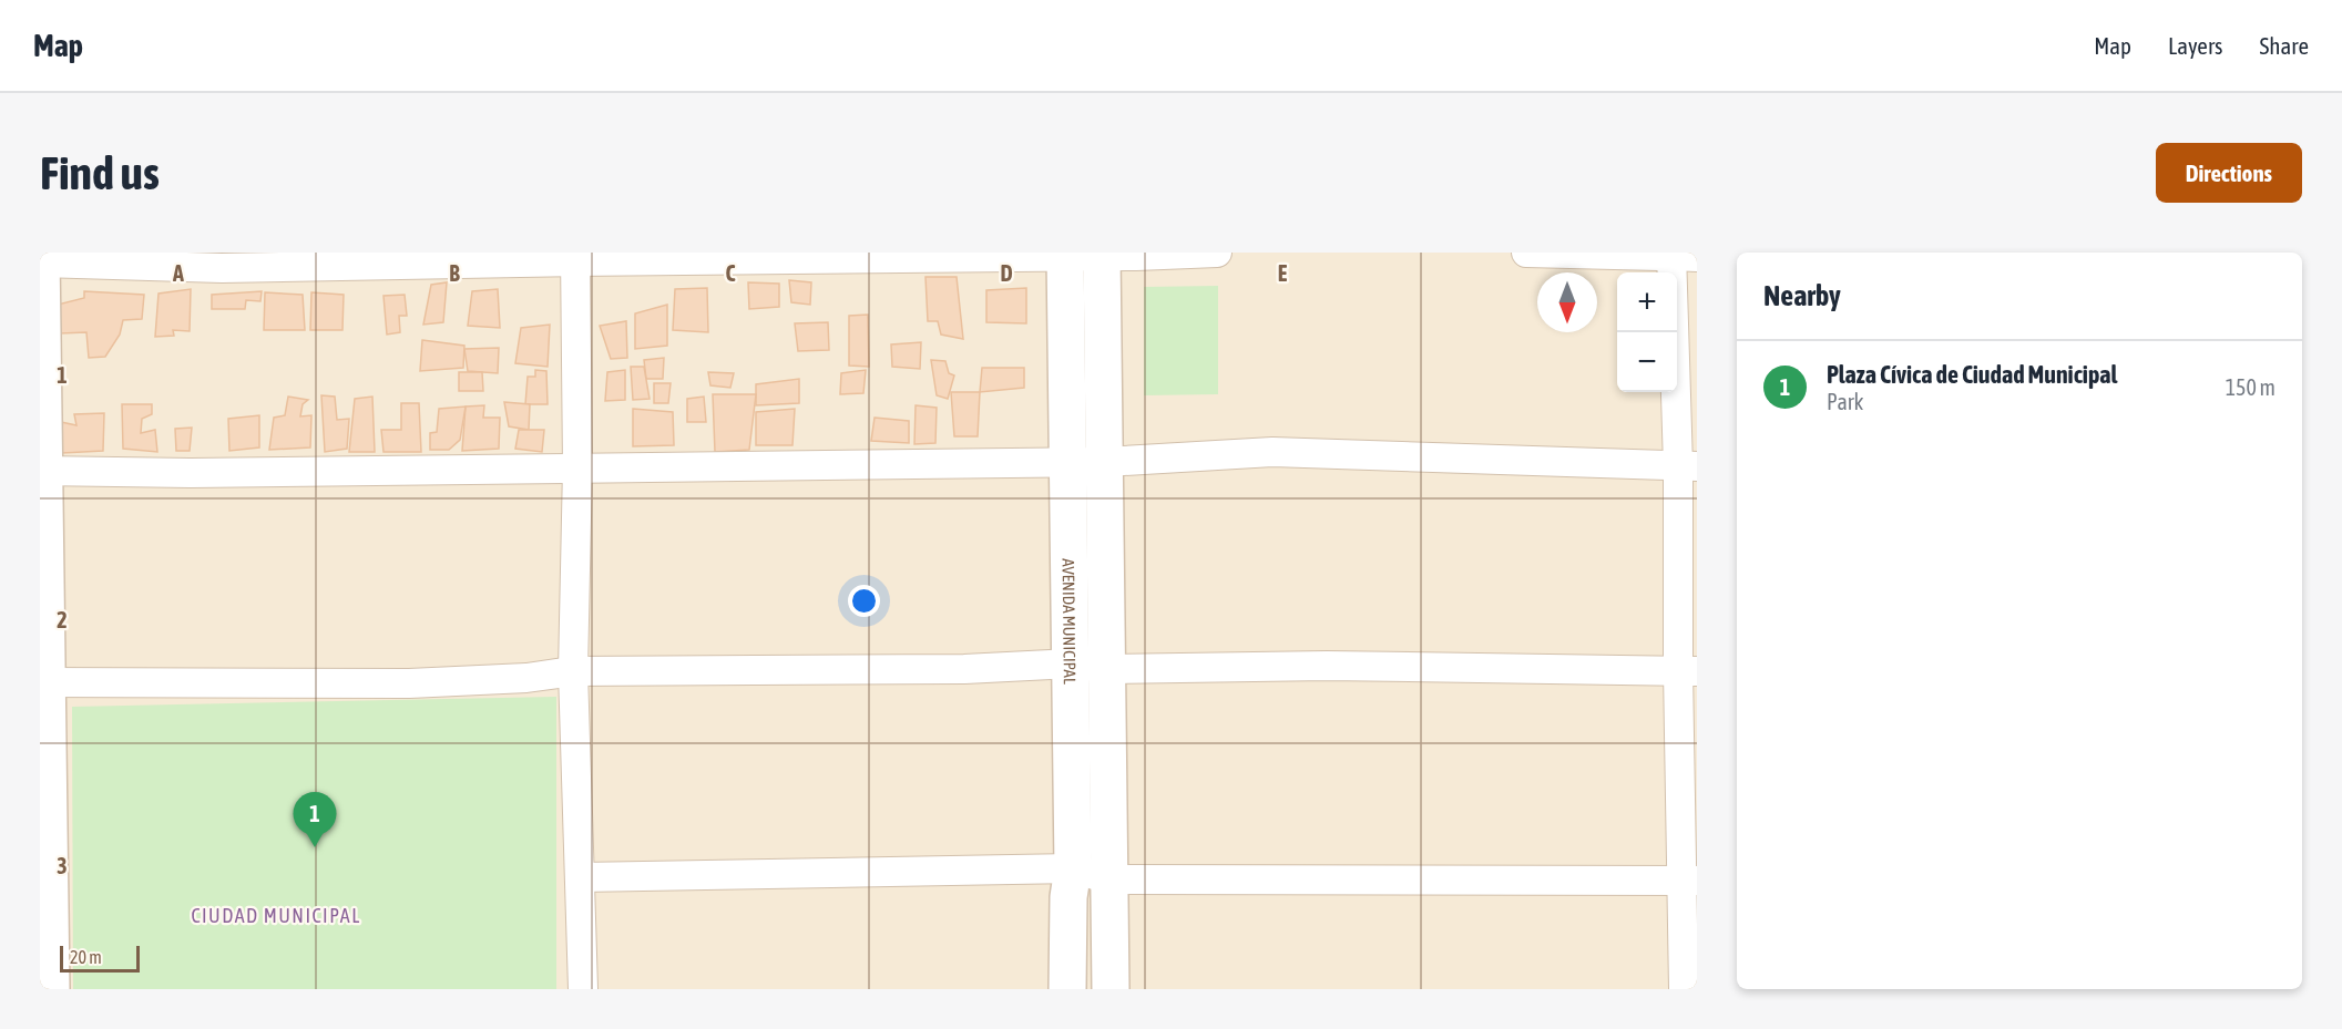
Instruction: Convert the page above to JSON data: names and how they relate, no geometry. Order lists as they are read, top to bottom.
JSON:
{
  "streets": {
    "street": ["AVENIDA MUNICIPAL"]
  },
  "districts": ["CIUDAD MUNICIPAL"],
  "scale_bar": "20 m",
  "north": "bottom",
  "page": {
    "header": "Map",
    "nav": ["Map", "Layers", "Share"],
    "buttons": "Directions",
    "title": "Find us",
    "heading": "Nearby",
    "map_buttons": ["+", "−"],
    "list": [
      {
        "mark": "1",
        "name": "Plaza Cívica de Ciudad Municipal",
        "note": "Park",
        "value": "150 m"
      }
    ],
    "pins": "1",
    "scale": "20 m"
  },
  "grid": {
    "columns": [
      "A",
      "B",
      "C",
      "D",
      "E"
    ],
    "rows": ["1", "2", "3"]
  }
}
